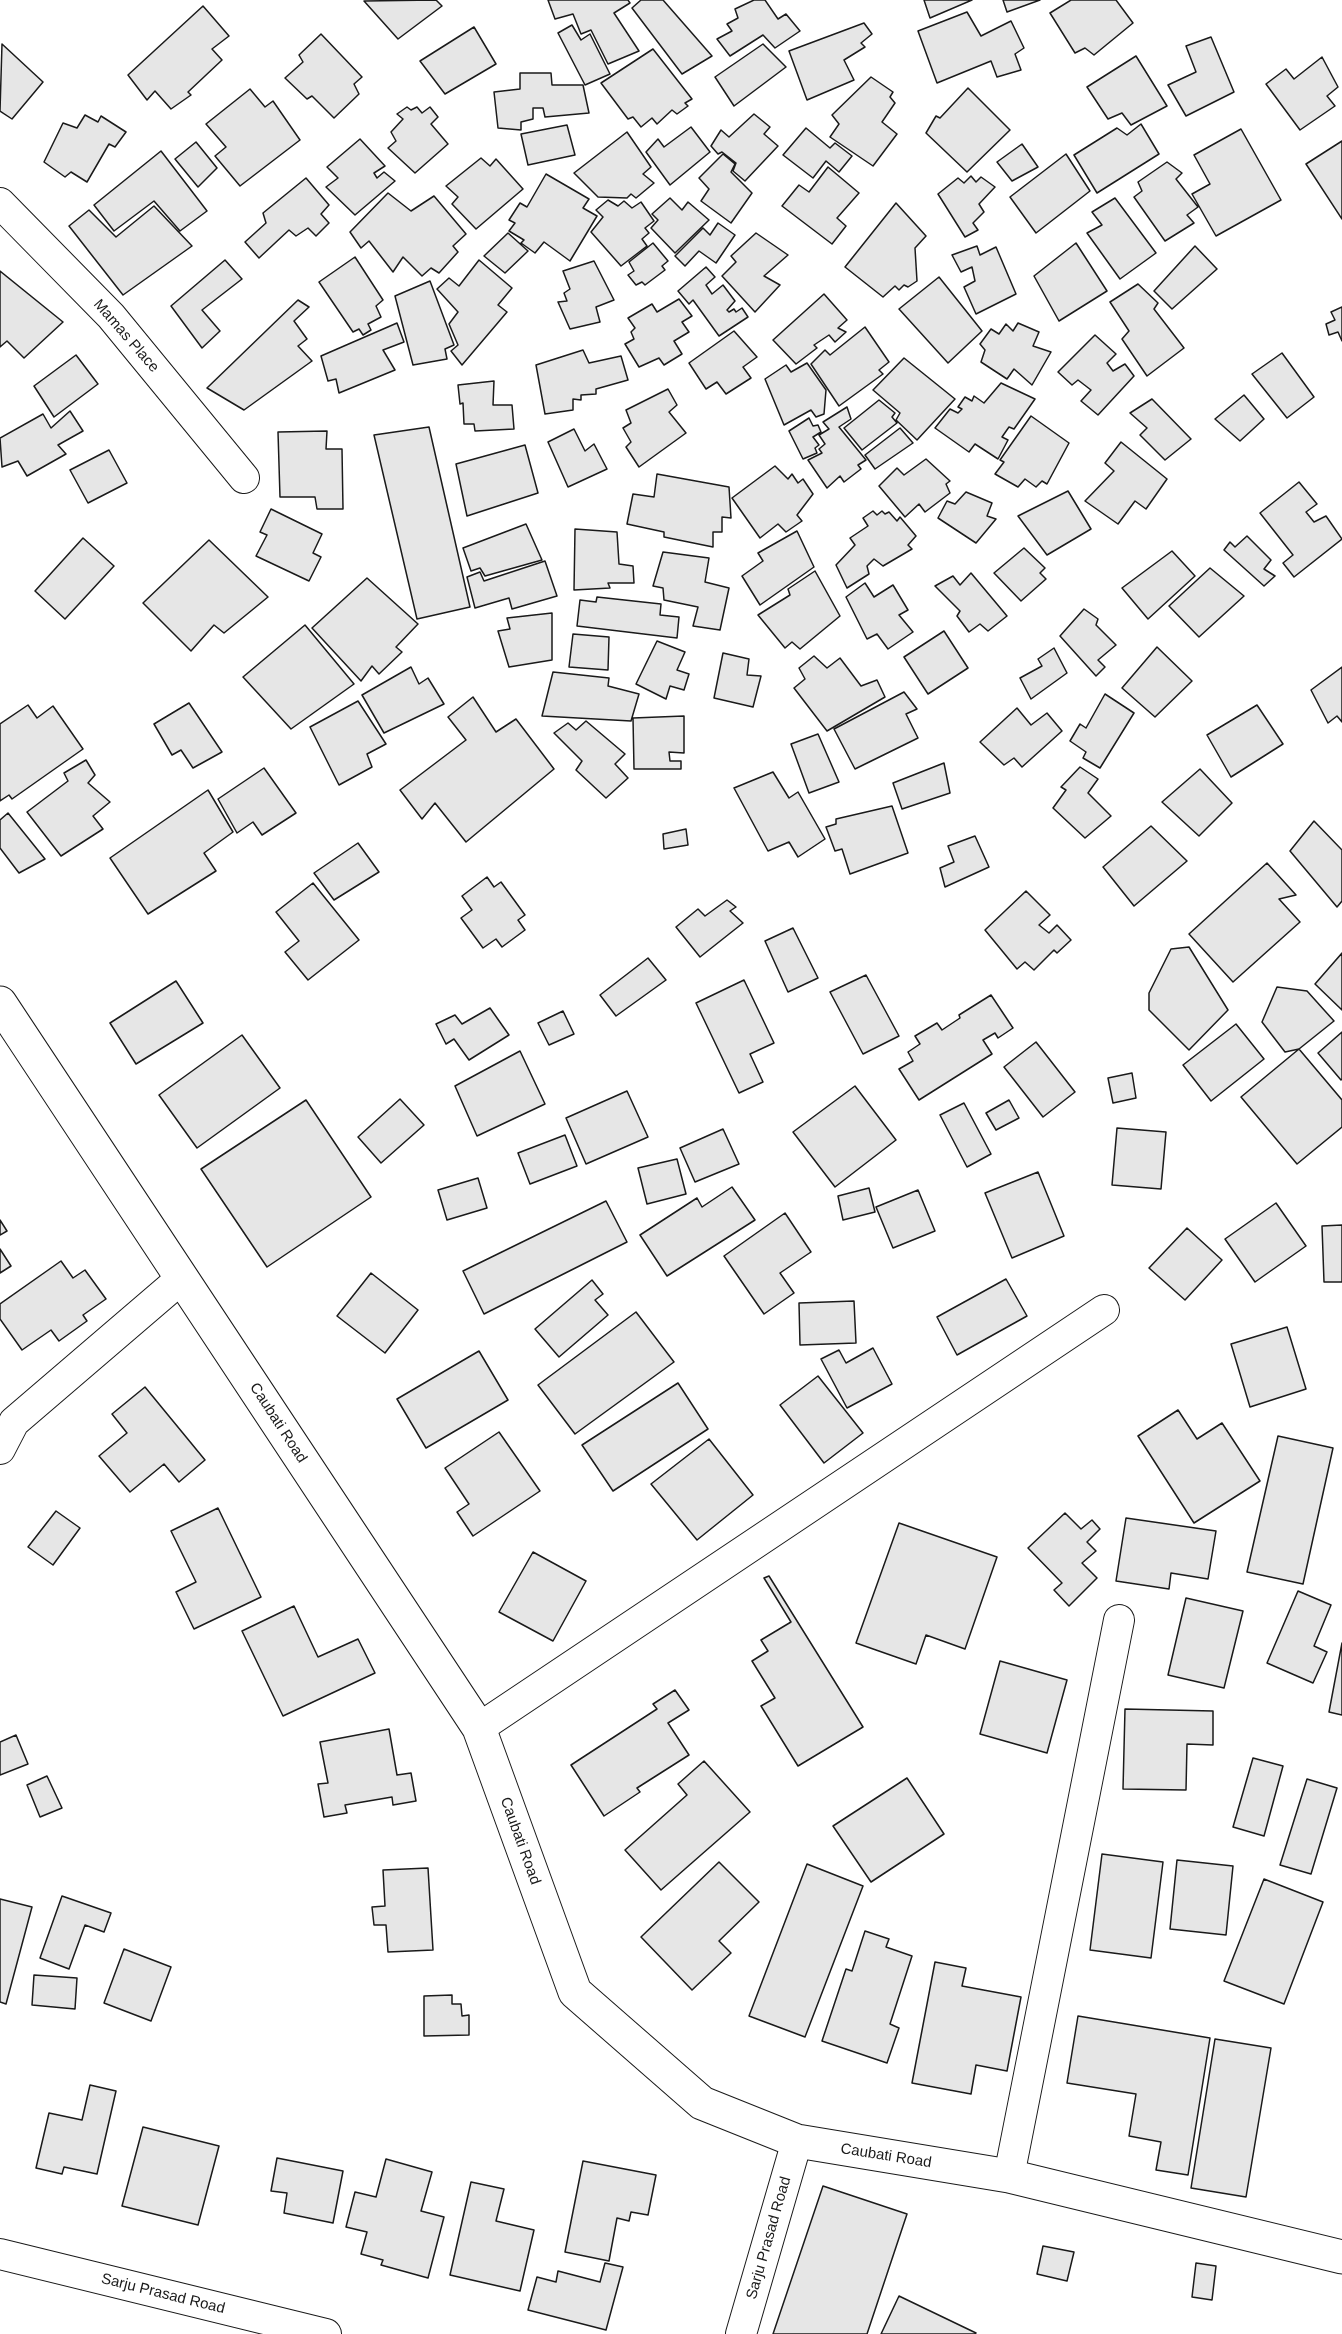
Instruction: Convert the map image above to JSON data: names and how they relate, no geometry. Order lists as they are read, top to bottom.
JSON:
{
  "streets": {
    "street": ["Mamas Place", "Caubati Road", "Sarju Prasad Road"]
  },
  "crossings": [
    ["Caubati Road", "Sarju Prasad Road"]
  ]
}
